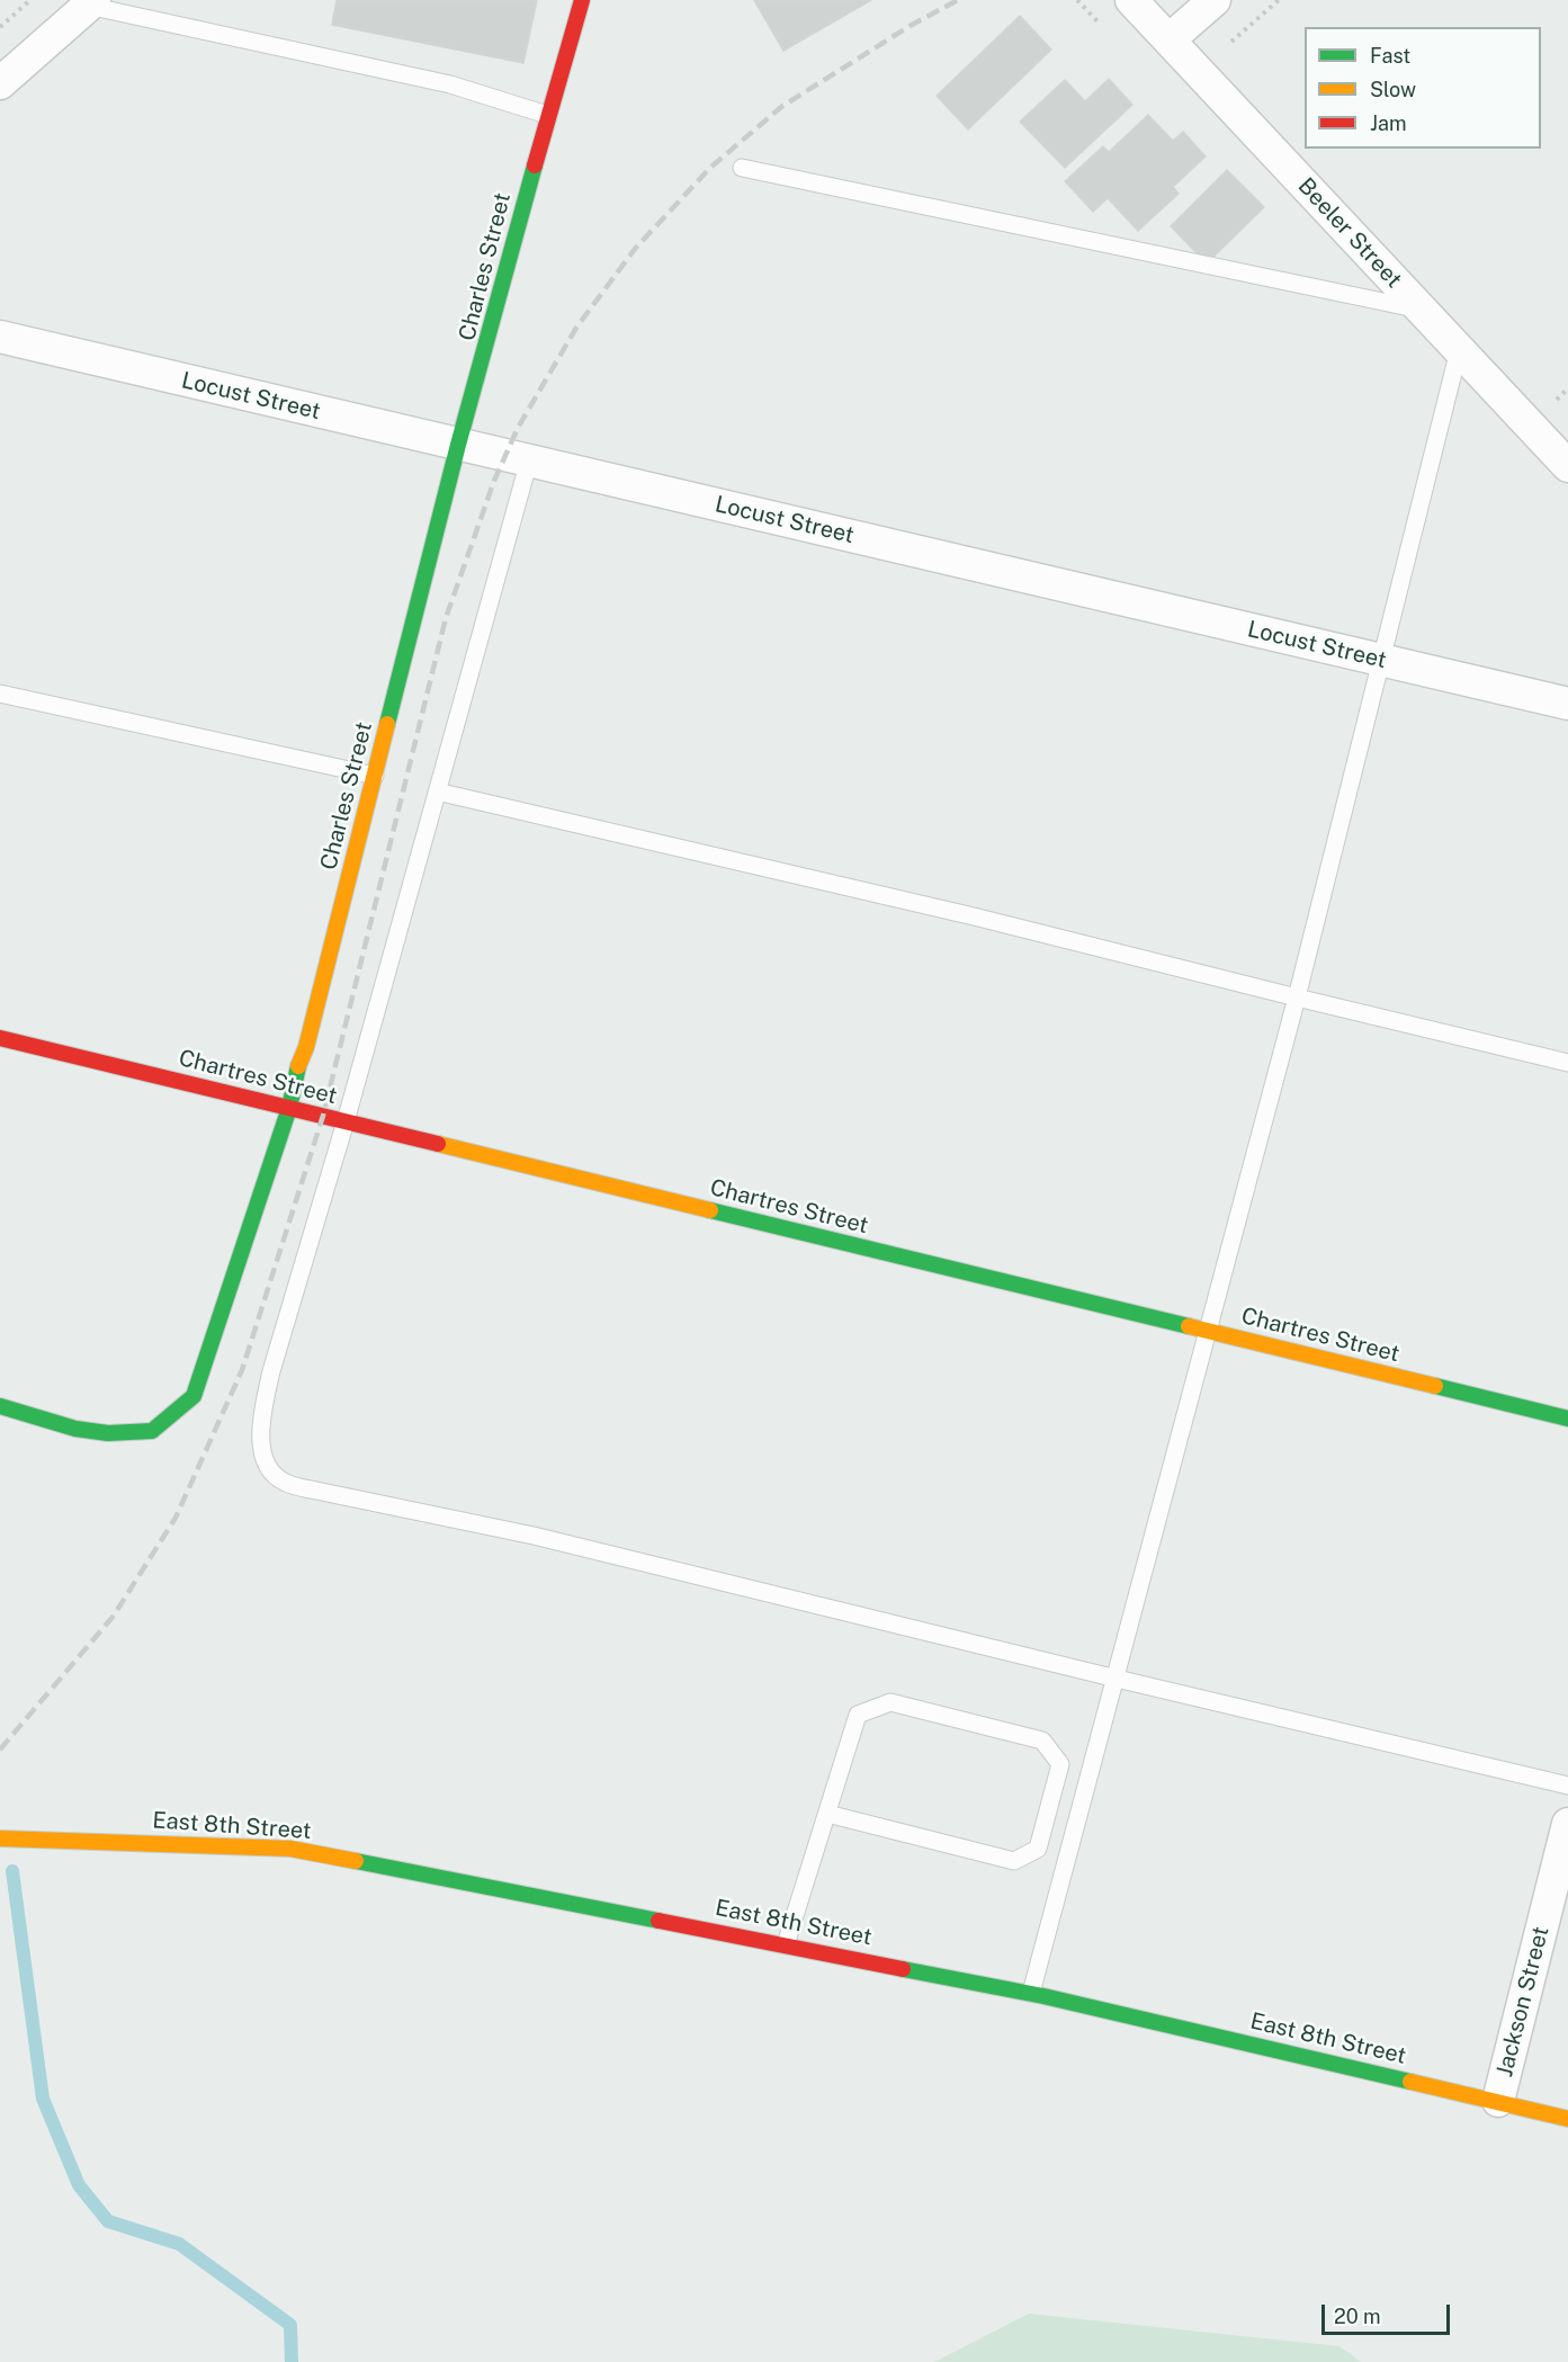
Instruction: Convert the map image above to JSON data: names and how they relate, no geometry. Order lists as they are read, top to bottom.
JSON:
{
  "streets": {
    "street": [
      "Beeler Street",
      "Charles Street",
      "Locust Street",
      "Chartres Street",
      "East 8th Street",
      "Jackson Street"
    ]
  },
  "crossings": [
    ["Charles Street", "Locust Street"],
    ["Charles Street", "Chartres Street"],
    ["East 8th Street", "Jackson Street"]
  ],
  "legend": ["Fast", "Slow", "Jam"],
  "scale_bar": "20 m"
}
